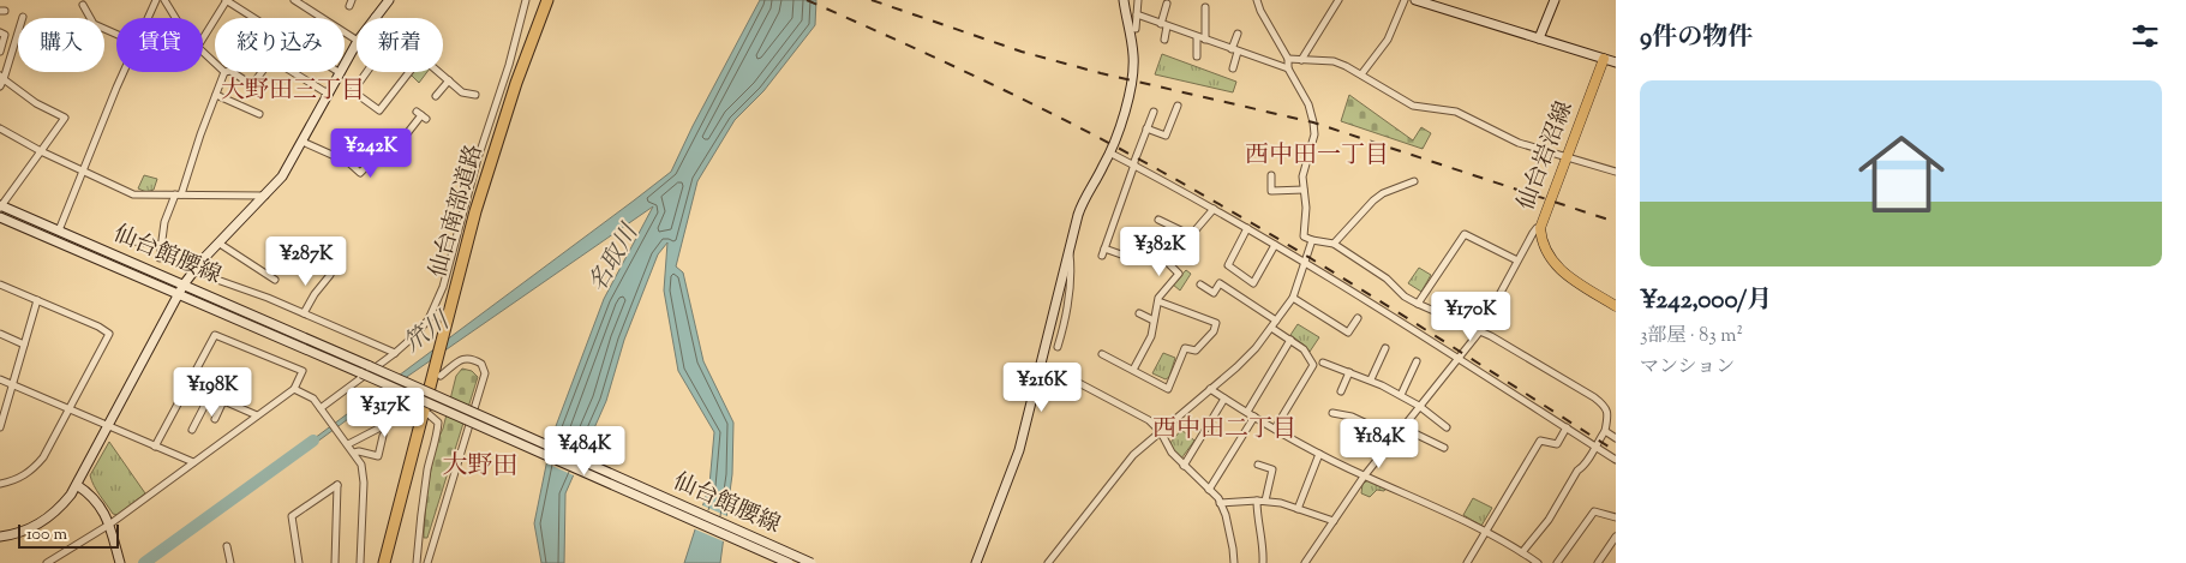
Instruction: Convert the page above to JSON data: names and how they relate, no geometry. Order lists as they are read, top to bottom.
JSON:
{
  "streets": {
    "highway": ["仙台南部道路"],
    "main road": ["仙台岩沼線", "仙台館腰線"]
  },
  "districts": [
    "大野田三丁目",
    "西中田一丁目",
    "西中田二丁目",
    "大野田"
  ],
  "water": ["名取川", "笊川"],
  "scale_bar": "100 m",
  "page": {
    "heading": "9件の物件",
    "chip": [
      "購入",
      "賃貸",
      "絞り込み",
      "新着"
    ],
    "list": [
      {
        "name": "¥242,000/月",
        "note": "3部屋 · 83 m² · マンション"
      }
    ],
    "price": [
      "¥242K",
      "¥382K",
      "¥287K",
      "¥170K",
      "¥216K",
      "¥198K",
      "¥317K",
      "¥184K",
      "¥484K"
    ],
    "scale": "100 m"
  }
}
